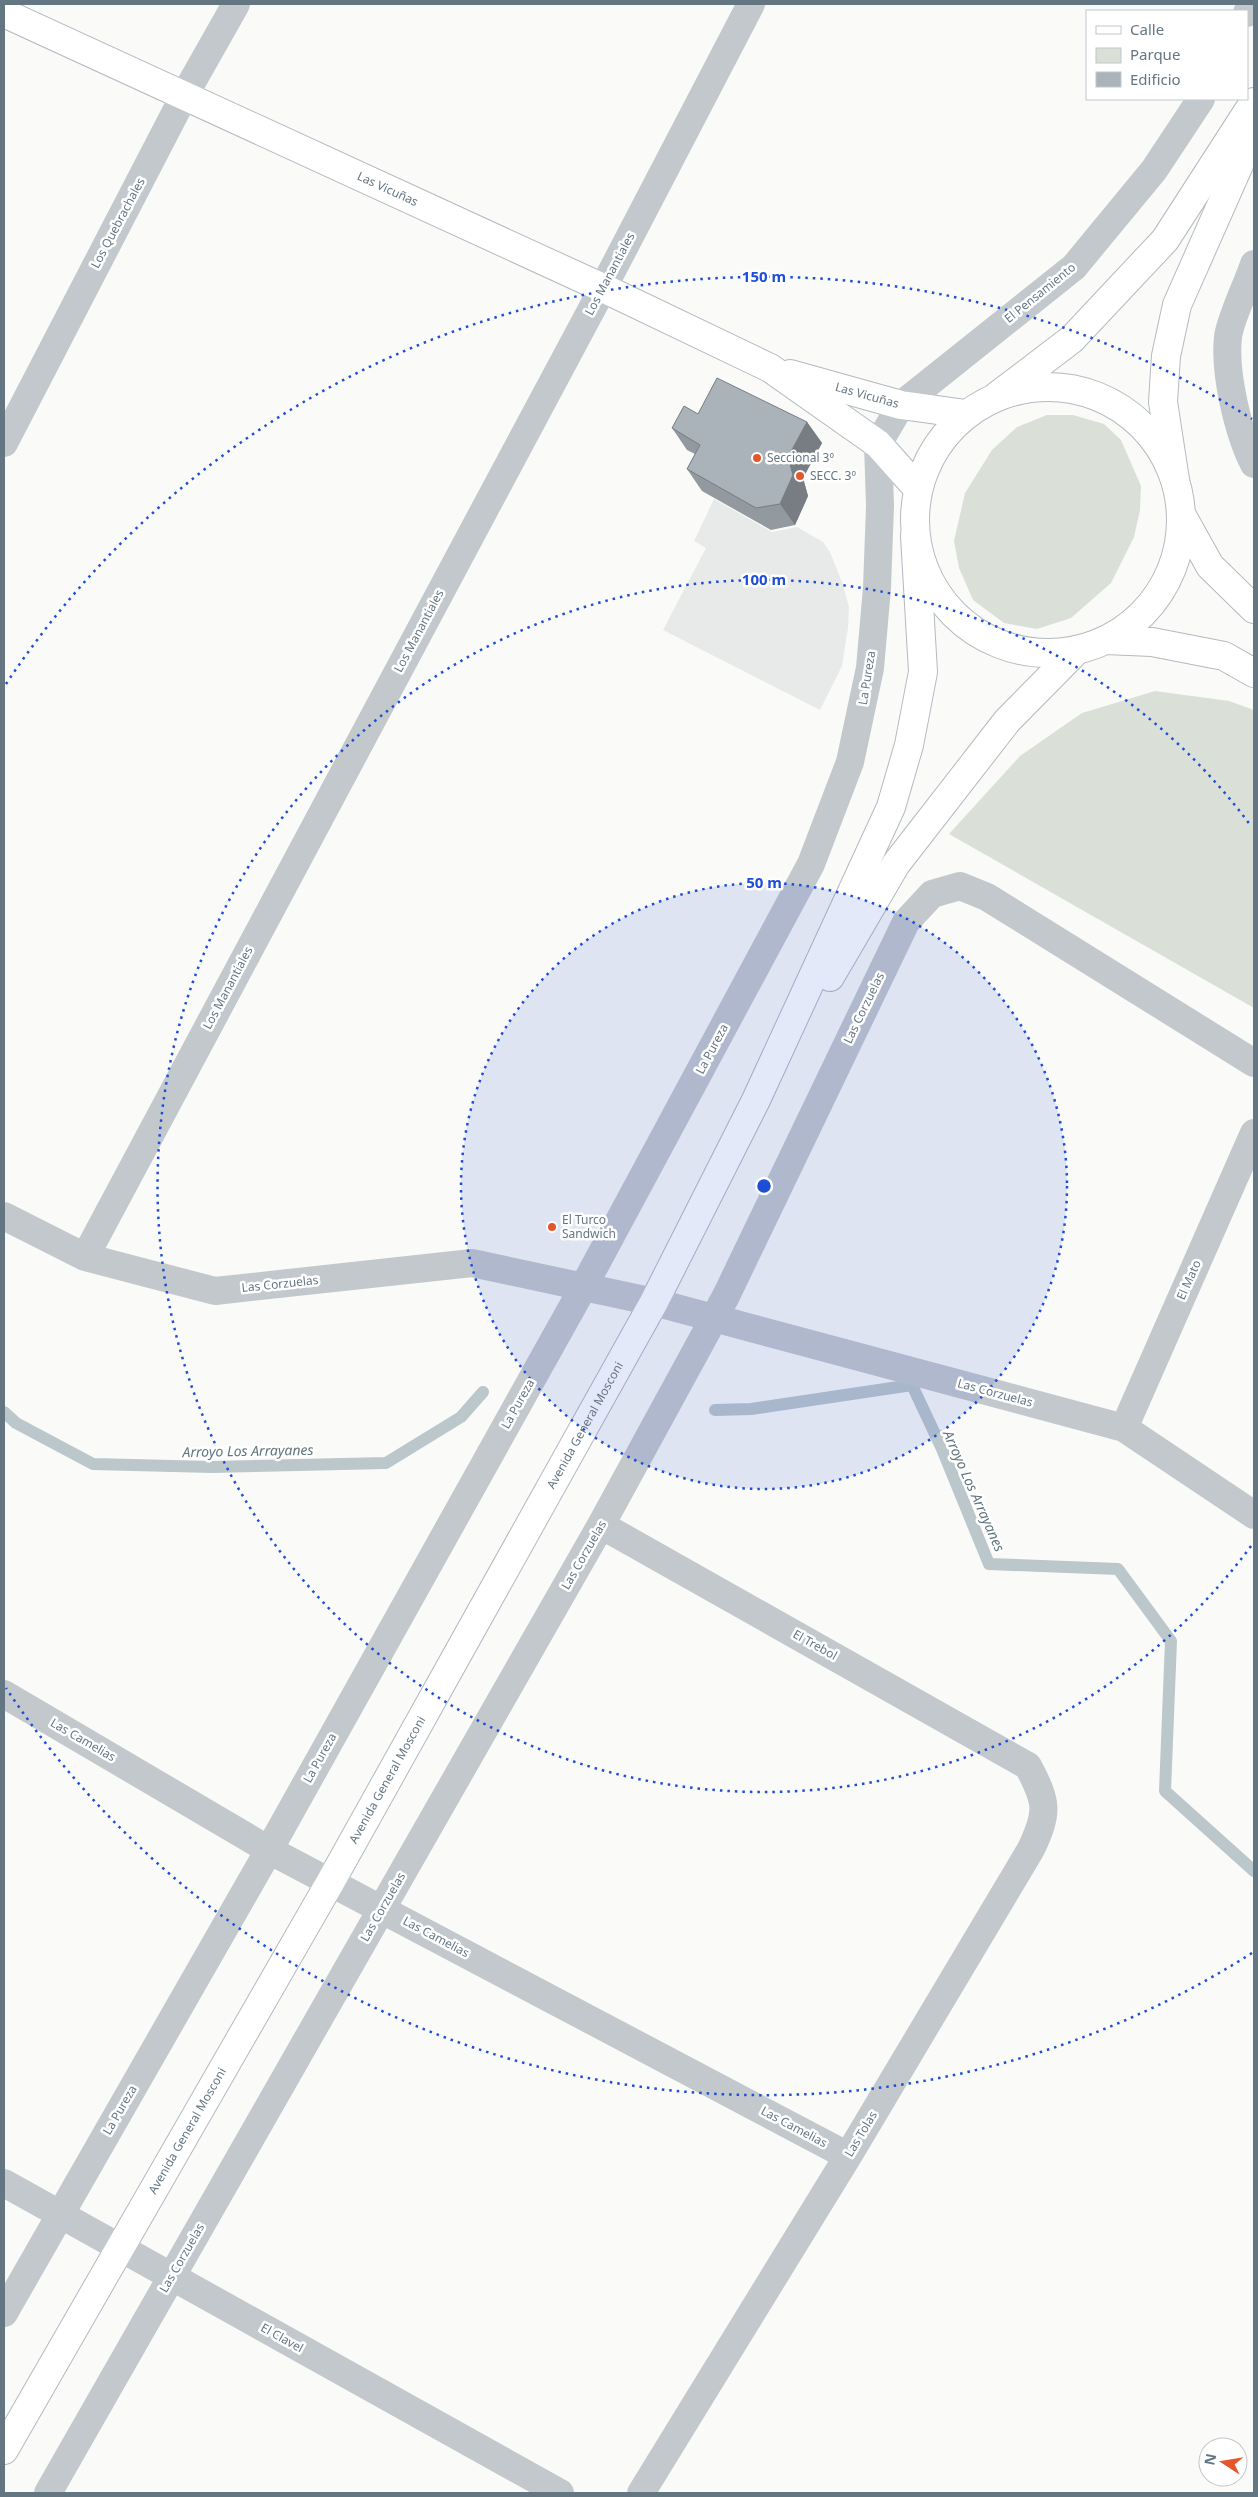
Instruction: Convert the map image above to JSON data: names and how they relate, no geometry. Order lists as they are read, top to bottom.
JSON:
{
  "streets": {
    "main road": ["Las Vicuñas", "Avenida General Mosconi"],
    "street": [
      "Los Quebrachales",
      "Los Manantiales",
      "El Pensamiento",
      "La Pureza",
      "Las Corzuelas",
      "El Mato",
      "El Trebol",
      "Las Camelias",
      "Las Tolas",
      "El Clavel"
    ]
  },
  "crossings": [
    ["Las Vicuñas", "Los Quebrachales"],
    ["Las Vicuñas", "Los Manantiales"],
    ["Las Vicuñas", "El Pensamiento"],
    ["Las Vicuñas", "La Pureza"],
    ["Los Manantiales", "Las Corzuelas"],
    ["El Pensamiento", "La Pureza"],
    ["La Pureza", "Las Corzuelas"],
    ["La Pureza", "Las Camelias"],
    ["La Pureza", "El Clavel"],
    ["Las Corzuelas", "El Mato"],
    ["Las Corzuelas", "Avenida General Mosconi"],
    ["Las Corzuelas", "El Trebol"],
    ["Las Corzuelas", "Las Camelias"],
    ["Las Corzuelas", "El Clavel"],
    ["Avenida General Mosconi", "Las Camelias"],
    ["Avenida General Mosconi", "El Clavel"],
    ["El Trebol", "Las Tolas"],
    ["Las Camelias", "Las Tolas"]
  ],
  "water": ["Arroyo Los Arrayanes"],
  "places": ["Seccional 3º", "SECC. 3º", "El Turco Sandwich"],
  "legend": ["Calle", "Parque", "Edificio"],
  "north": "left",
  "rings": ["150 m", "100 m", "50 m"]
}
